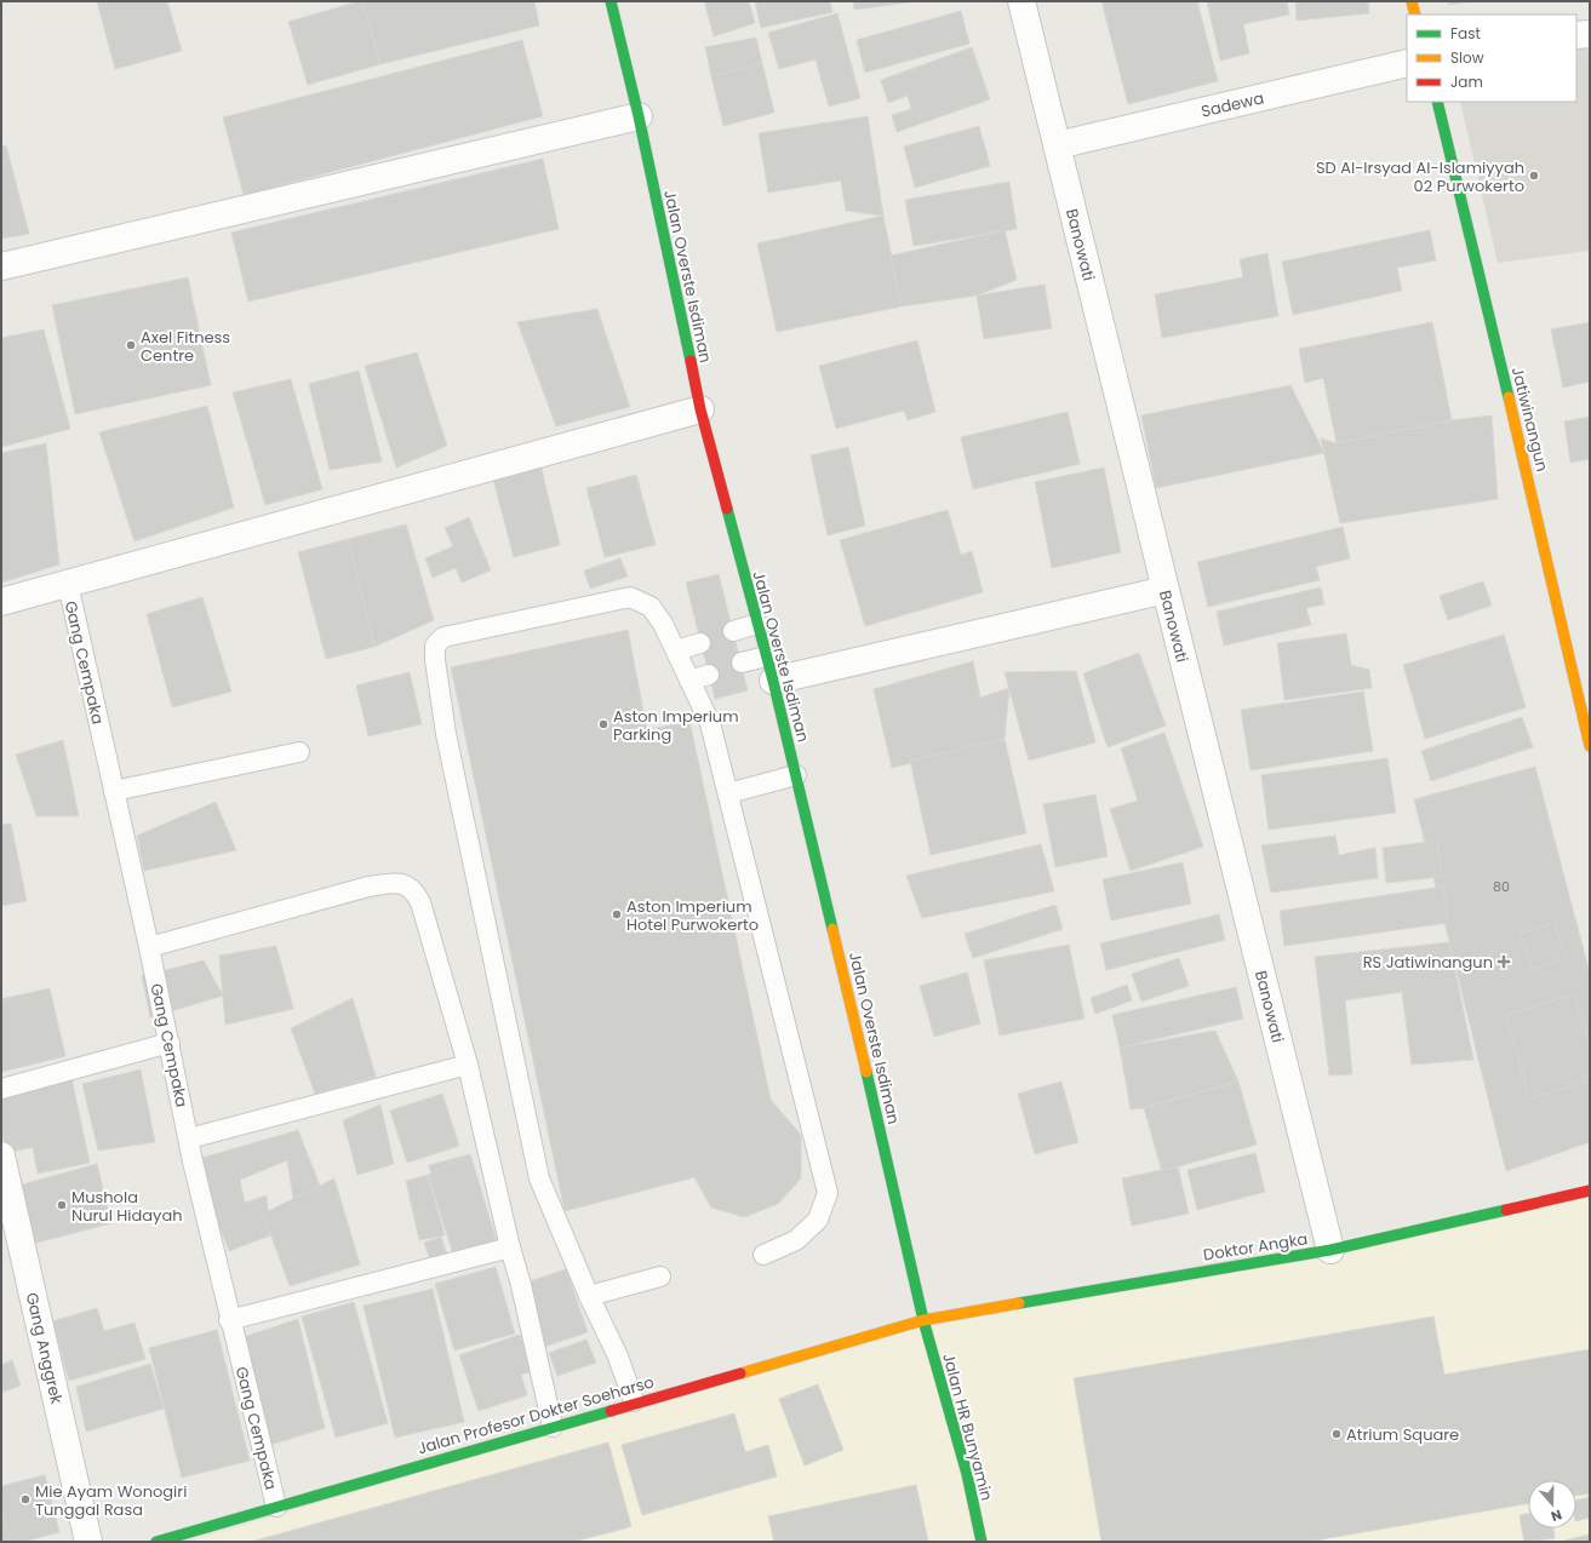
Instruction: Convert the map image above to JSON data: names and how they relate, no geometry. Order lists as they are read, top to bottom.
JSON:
{
  "streets": {
    "street": [
      "Sadewa",
      "Banowati",
      "Jalan Overste Isdiman",
      "Jatiwinangun",
      "Doktor Angka",
      "Gang Anggrek",
      "Jalan Profesor Dokter Soeharso",
      "Jalan HR Bunyamin"
    ],
    "lane": ["Gang Cempaka"]
  },
  "crossings": [
    ["Sadewa", "Banowati"],
    ["Banowati", "Doktor Angka"],
    ["Jalan Overste Isdiman", "Doktor Angka"],
    ["Jalan Overste Isdiman", "Jalan Profesor Dokter Soeharso"],
    ["Jalan Overste Isdiman", "Jalan HR Bunyamin"],
    ["Gang Cempaka", "Jalan Profesor Dokter Soeharso"],
    ["Doktor Angka", "Jalan Profesor Dokter Soeharso"],
    ["Doktor Angka", "Jalan HR Bunyamin"],
    ["Jalan Profesor Dokter Soeharso", "Jalan HR Bunyamin"]
  ],
  "places": {
    "other": [
      "SD Al-Irsyad Al-Islamiyyah 02 Purwokerto",
      "Axel Fitness Centre",
      "Aston Imperium Parking",
      "Aston Imperium Hotel Purwokerto",
      "Mushola Nurul Hidayah",
      "Atrium Square",
      "Mie Ayam Wonogiri Tunggal Rasa"
    ],
    "health": ["RS Jatiwinangun"]
  },
  "house_numbers": ["80"],
  "legend": ["Fast", "Slow", "Jam"],
  "north": "bottom"
}
